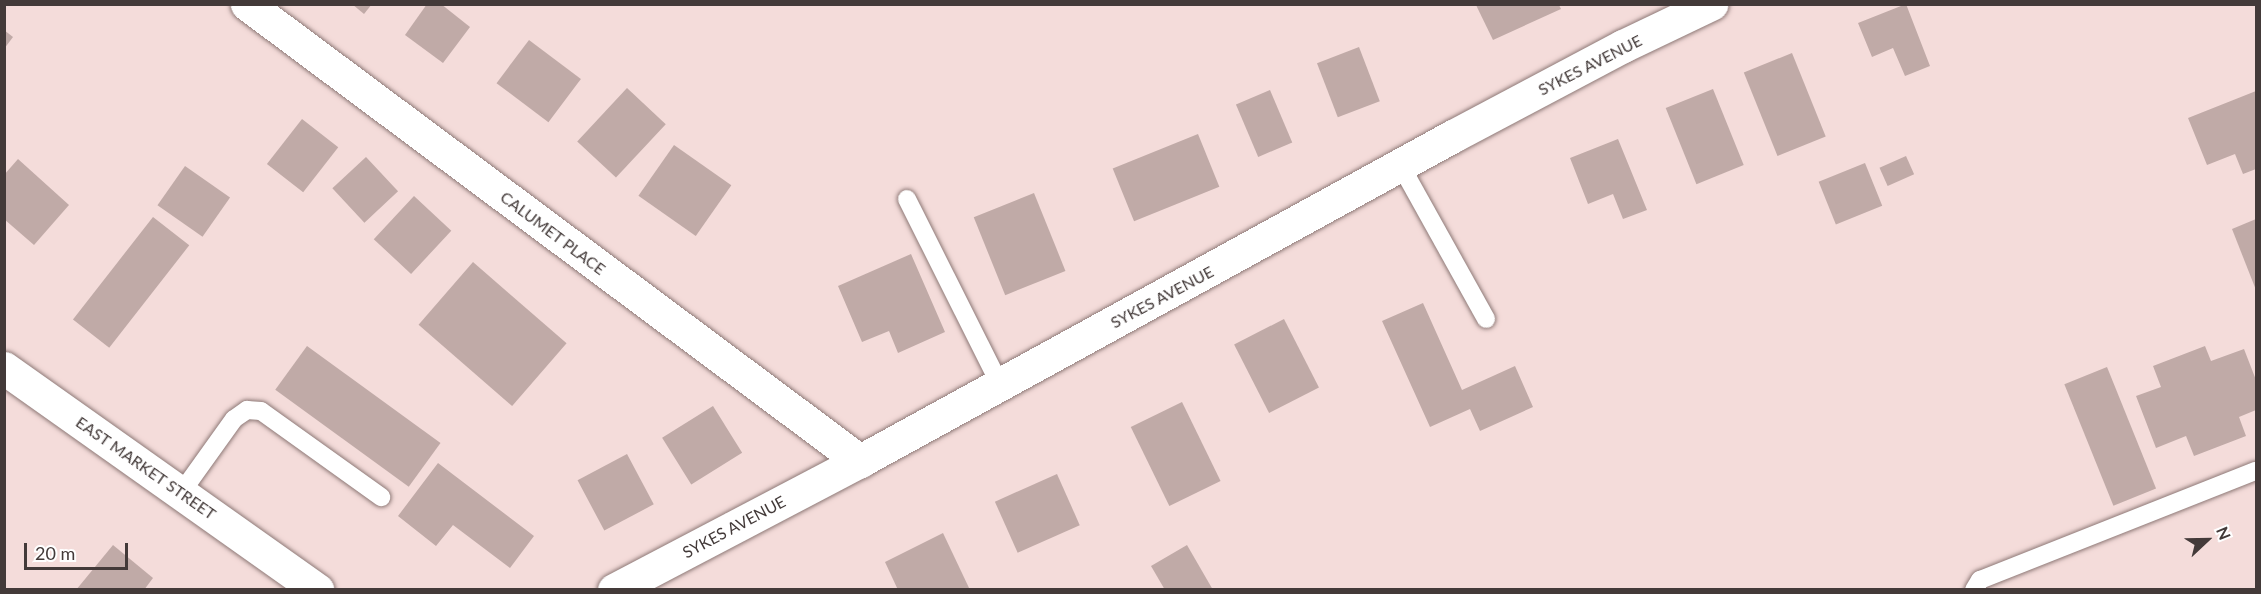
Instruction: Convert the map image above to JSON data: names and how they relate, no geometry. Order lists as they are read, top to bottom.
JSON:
{
  "streets": {
    "street": ["SYKES AVENUE", "CALUMET PLACE", "EAST MARKET STREET"]
  },
  "crossings": [
    ["SYKES AVENUE", "CALUMET PLACE"]
  ],
  "scale_bar": "20 m",
  "north": "right"
}
